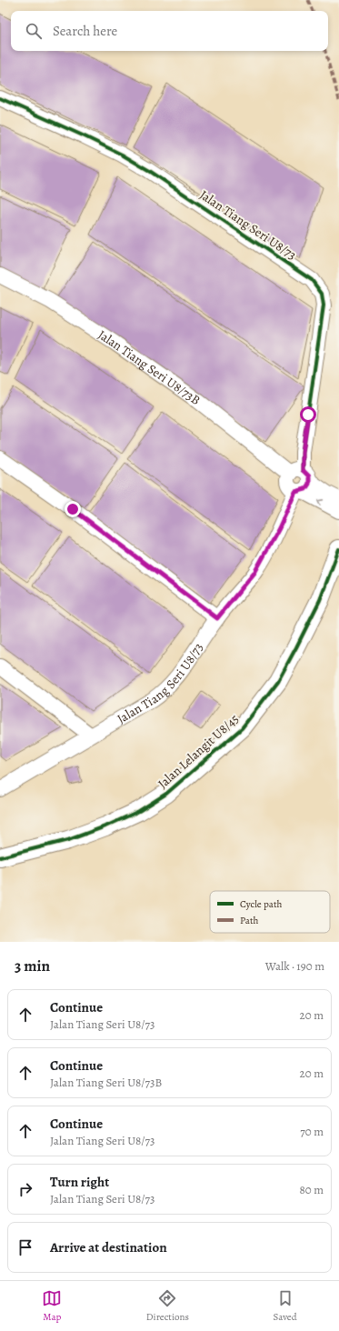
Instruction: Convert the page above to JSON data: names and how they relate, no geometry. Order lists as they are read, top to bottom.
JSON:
{
  "streets": {
    "street": ["Jalan Tiang Seri U8/73", "Jalan Tiang Seri U8/73B", "Jalan Lelangit U8/45"]
  },
  "crossings": [
    ["Jalan Tiang Seri U8/73", "Jalan Tiang Seri U8/73B"]
  ],
  "legend": ["Cycle path", "Path"],
  "page": {
    "search": "Search here",
    "heading": ["3 min", "Walk · 190 m"],
    "list": [
      ["Continue", "Jalan Tiang Seri U8/73", "20 m"],
      ["Continue", "Jalan Tiang Seri U8/73B", "20 m"],
      ["Continue", "Jalan Tiang Seri U8/73", "70 m"],
      ["Turn right", "Jalan Tiang Seri U8/73", "80 m"],
      "Arrive at destination"
    ],
    "nav": ["Map", "Directions", "Saved"]
  }
}
